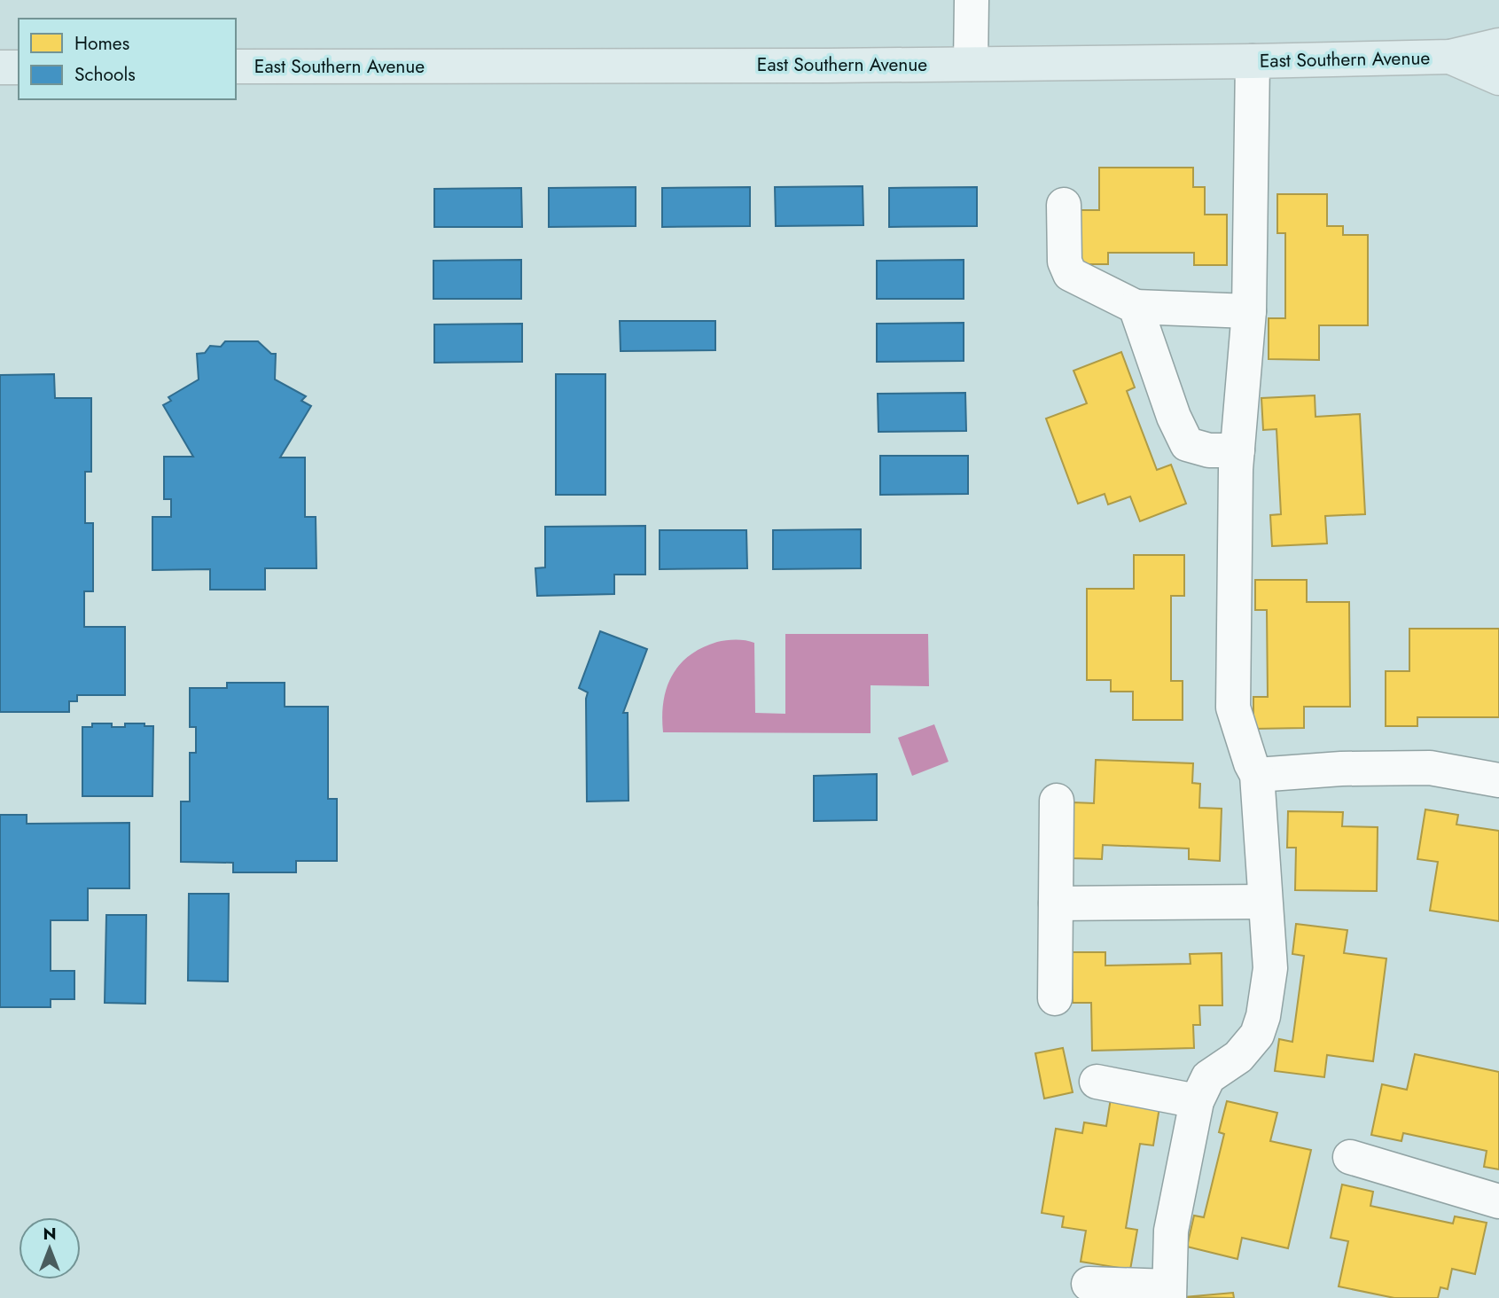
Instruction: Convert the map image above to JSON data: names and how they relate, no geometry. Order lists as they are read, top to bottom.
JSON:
{
  "streets": {
    "main road": ["East Southern Avenue"]
  },
  "legend": ["Homes", "Schools"],
  "north": "top"
}
